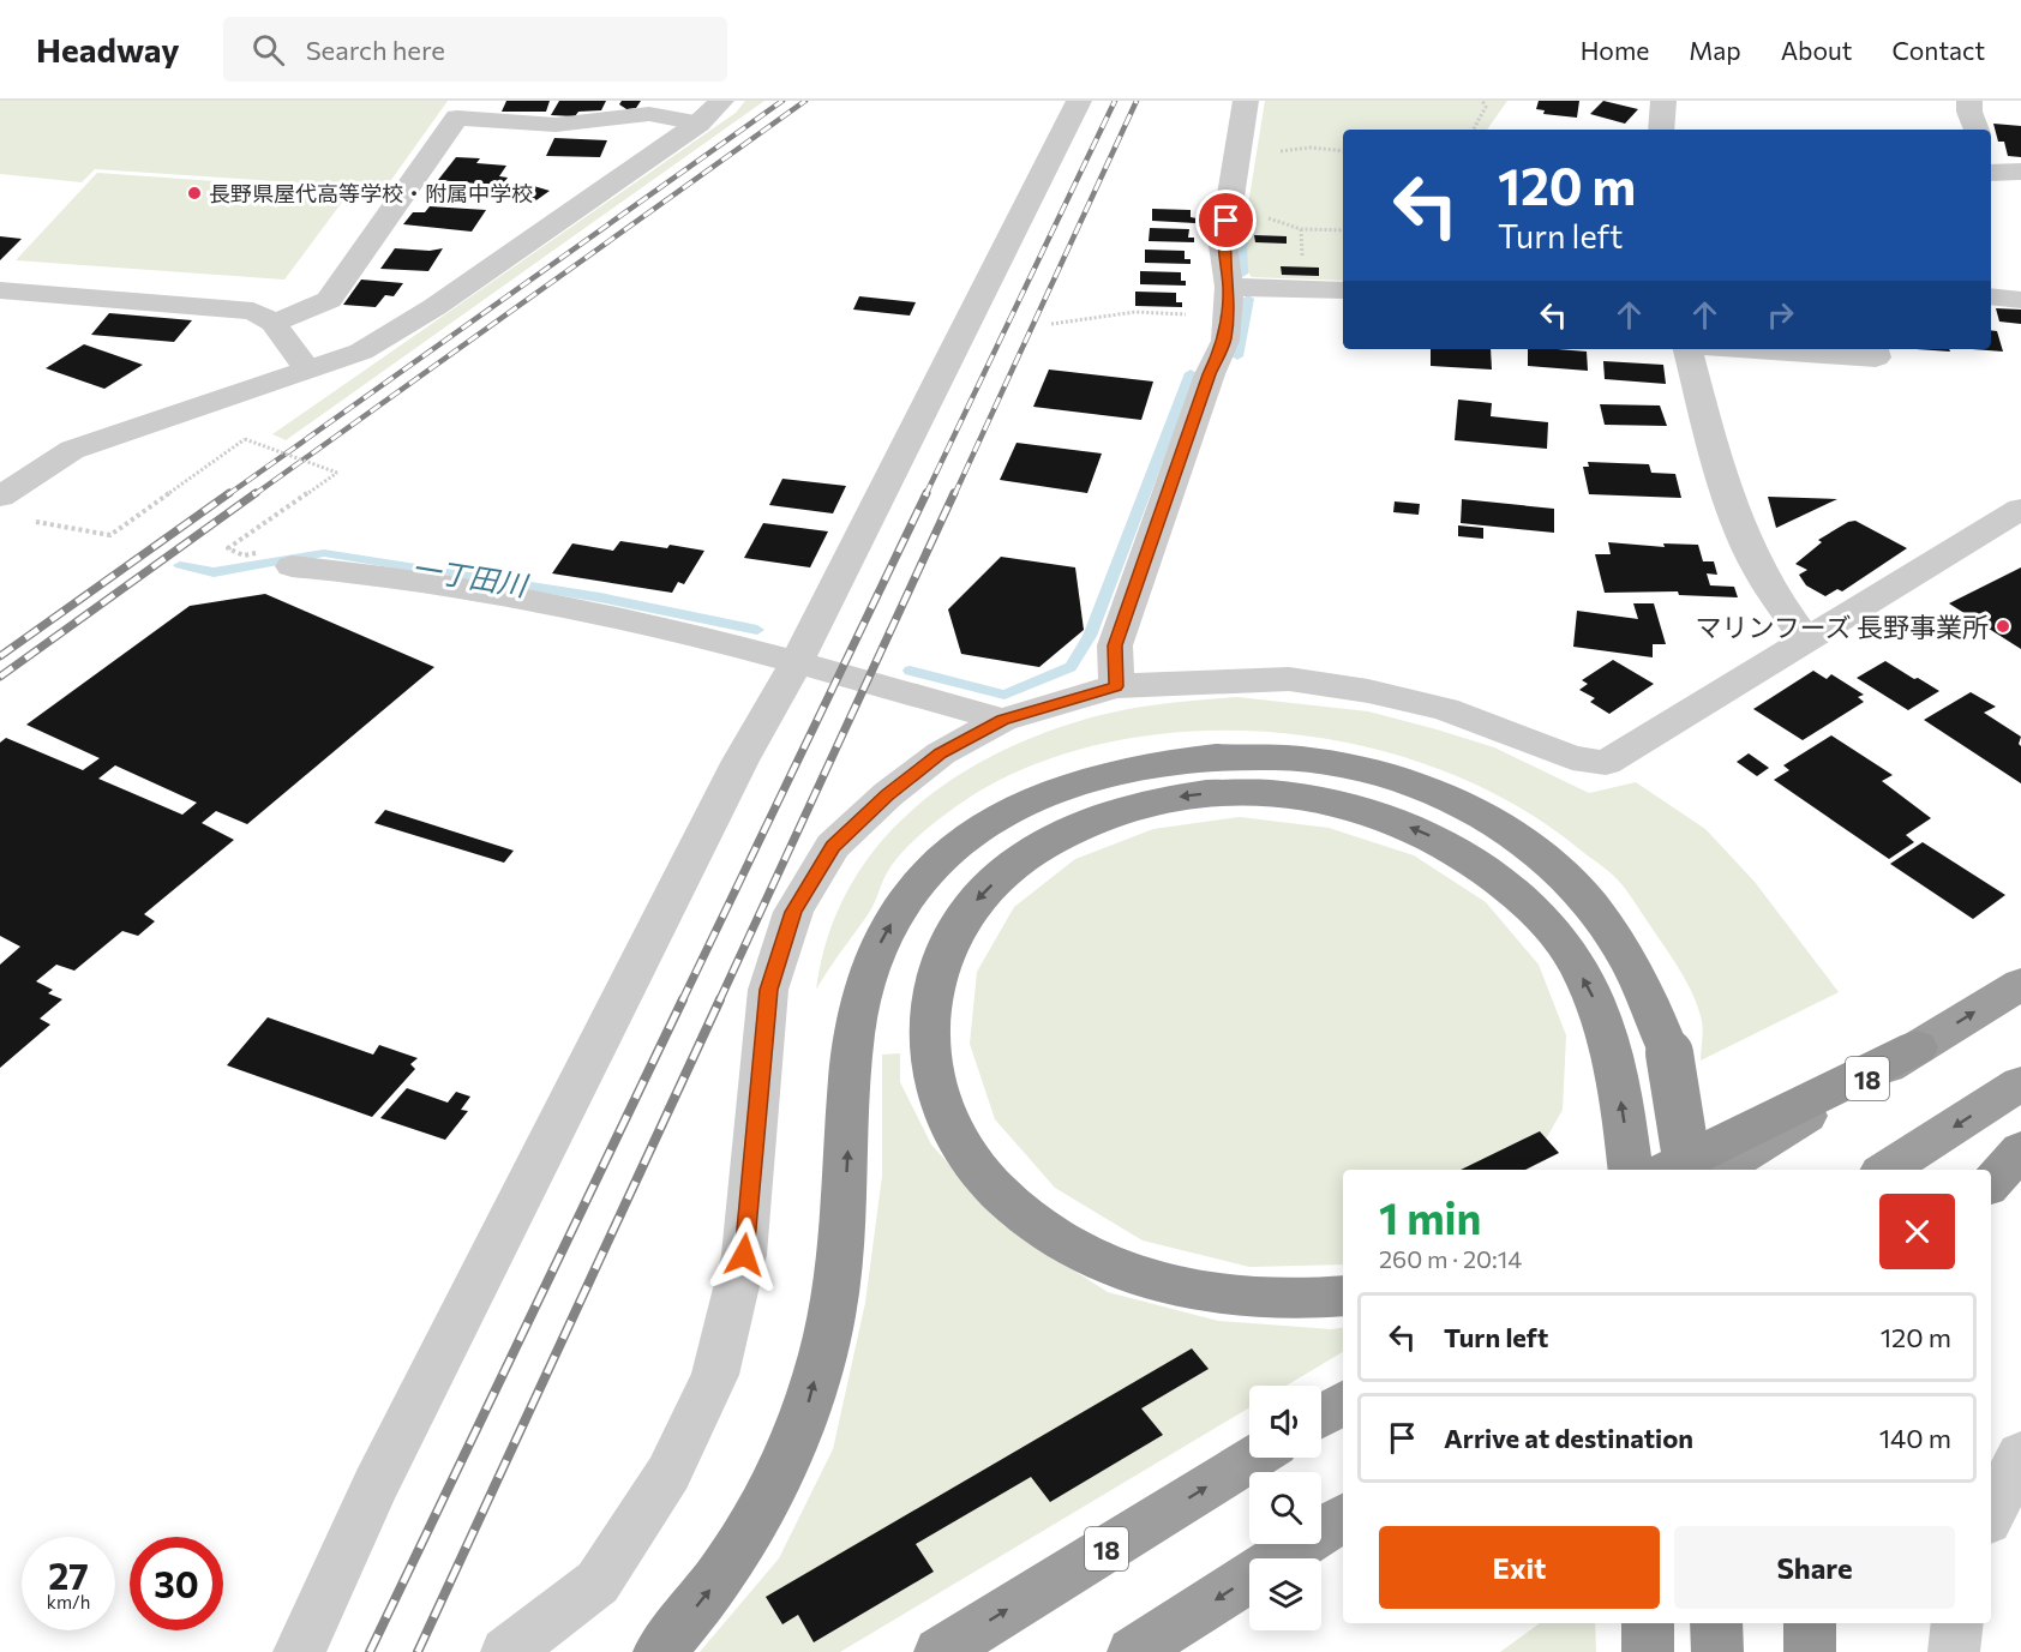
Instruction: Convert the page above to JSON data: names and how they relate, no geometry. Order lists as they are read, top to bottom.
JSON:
{
  "streets": {
    "highway": ["18"]
  },
  "water": ["一丁田川"],
  "places": ["長野県屋代高等学校・附属中学校", "マリンフーズ 長野事業所"],
  "page": {
    "header": "Headway",
    "search": "Search here",
    "nav": [
      "Home",
      "Map",
      "About",
      "Contact"
    ],
    "turn": ["120 m", "Turn left"],
    "heading": ["1 min", "260 m · 20:14"],
    "list": [
      {
        "name": "Turn left",
        "value": "120 m"
      },
      {
        "name": "Arrive at destination",
        "value": "140 m"
      }
    ],
    "buttons": ["Exit", "Share"],
    "speed": "27 km/h",
    "limit": "30"
  }
}
